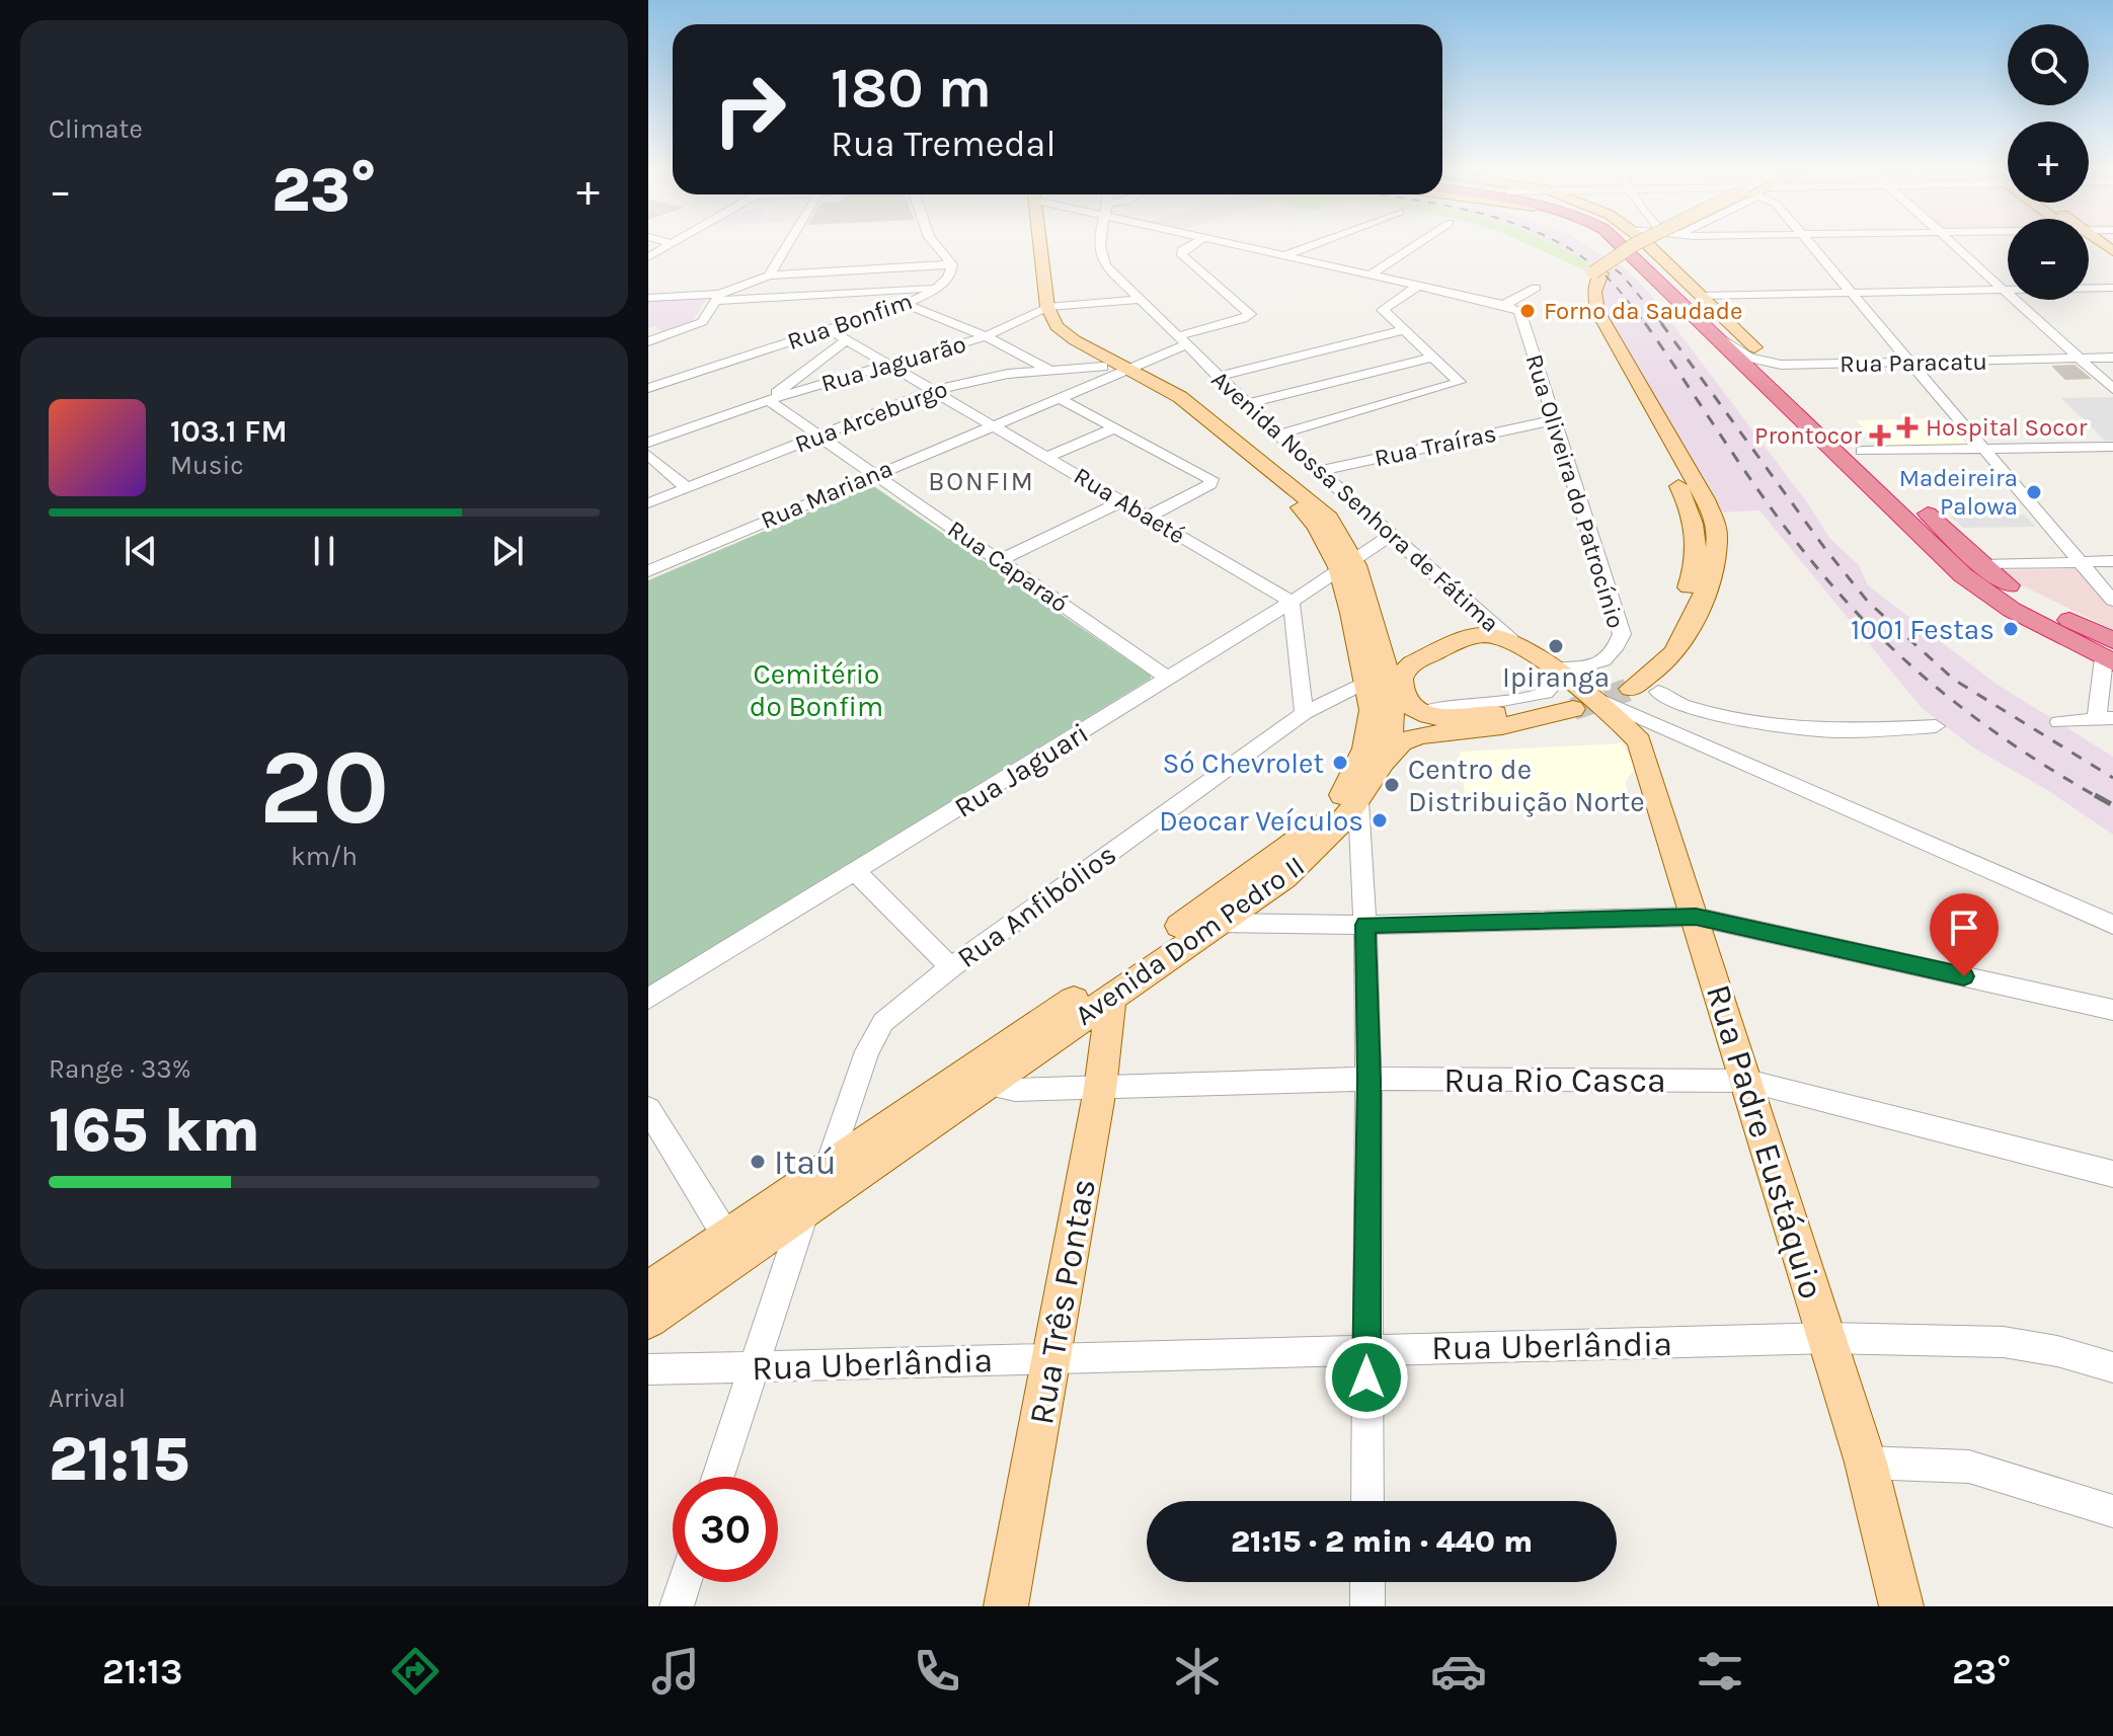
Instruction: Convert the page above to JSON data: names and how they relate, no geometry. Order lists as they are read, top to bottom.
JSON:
{
  "streets": {
    "main road": [
      "Avenida Nossa Senhora de Fátima",
      "Avenida Dom Pedro II",
      "Rua Padre Eustáquio",
      "Rua Três Pontas"
    ],
    "street": [
      "Rua Bonfim",
      "Rua Paracatu",
      "Rua Jaguarão",
      "Rua Arceburgo",
      "Rua Traíras",
      "Rua Oliveira do Patrocínio",
      "Rua Mariana",
      "Rua Abaeté",
      "Rua Caparaó",
      "Rua Jaguari",
      "Rua Anfibólios",
      "Rua Rio Casca",
      "Rua Uberlândia"
    ]
  },
  "crossings": [
    ["Rua Bonfim", "Rua Abaeté"],
    ["Rua Jaguarão", "Avenida Nossa Senhora de Fátima"],
    ["Rua Jaguarão", "Rua Abaeté"],
    ["Rua Jaguarão", "Rua Caparaó"],
    ["Rua Jaguarão", "Avenida Dom Pedro II"],
    ["Rua Arceburgo", "Rua Mariana"],
    ["Rua Arceburgo", "Rua Abaeté"],
    ["Rua Arceburgo", "Rua Caparaó"],
    ["Rua Arceburgo", "Avenida Dom Pedro II"],
    ["Rua Traíras", "Rua Oliveira do Patrocínio"],
    ["Rua Traíras", "Avenida Nossa Senhora de Fátima"],
    ["Rua Oliveira do Patrocínio", "Avenida Nossa Senhora de Fátima"],
    ["Rua Mariana", "Avenida Nossa Senhora de Fátima"],
    ["Rua Mariana", "Rua Abaeté"],
    ["Rua Mariana", "Rua Caparaó"],
    ["Rua Mariana", "Avenida Dom Pedro II"],
    ["Avenida Nossa Senhora de Fátima", "Rua Jaguari"],
    ["Avenida Nossa Senhora de Fátima", "Rua Padre Eustáquio"],
    ["Rua Abaeté", "Rua Jaguari"],
    ["Rua Caparaó", "Rua Jaguari"],
    ["Rua Jaguari", "Avenida Dom Pedro II"],
    ["Rua Anfibólios", "Avenida Dom Pedro II"],
    ["Rua Anfibólios", "Rua Uberlândia"],
    ["Avenida Dom Pedro II", "Rua Rio Casca"],
    ["Avenida Dom Pedro II", "Rua Três Pontas"],
    ["Rua Rio Casca", "Rua Padre Eustáquio"],
    ["Rua Rio Casca", "Rua Três Pontas"],
    ["Rua Padre Eustáquio", "Rua Uberlândia"],
    ["Rua Três Pontas", "Rua Uberlândia"]
  ],
  "districts": ["BONFIM"],
  "parks": ["Cemitério do Bonfim"],
  "places": {
    "other": [
      "Forno da Saudade",
      "Madeireira Palowa",
      "1001 Festas",
      "Ipiranga",
      "Só Chevrolet",
      "Centro de Distribuição Norte",
      "Deocar Veículos",
      "Itaú"
    ],
    "health": ["Hospital Socor", "Prontocor"]
  },
  "page": {
    "tile": [
      "Climate",
      ["20", "km/h"],
      ["Range · 33%", "165 km"],
      ["Arrival", "21:15"]
    ],
    "map_buttons": ["+", "−"],
    "turn": ["180 m", "Rua Tremedal"],
    "heat": ["−", "23°", "+"],
    "song": ["103.1 FM", "Music"],
    "limit": "30",
    "trip": "21:15 · 2 min · 440 m",
    "tabs": ["21:13", "23°"]
  }
}
